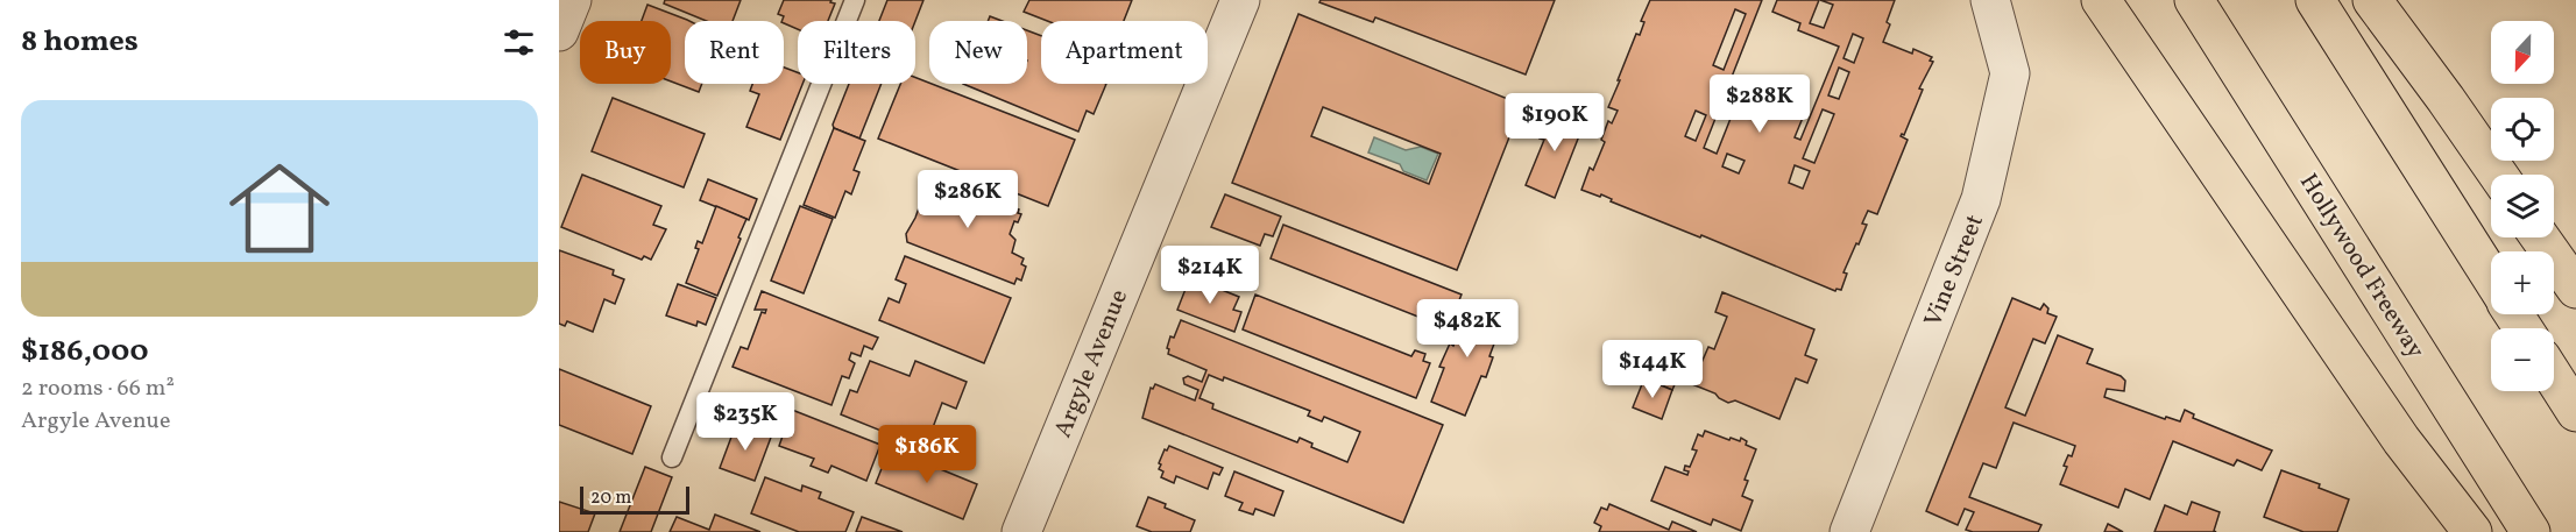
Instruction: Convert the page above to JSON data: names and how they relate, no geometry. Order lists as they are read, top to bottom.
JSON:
{
  "streets": {
    "highway": ["Hollywood Freeway"],
    "street": ["Vine Street", "Argyle Avenue"]
  },
  "scale_bar": "20 m",
  "north": "bottom",
  "page": {
    "heading": "8 homes",
    "map_buttons": ["+", "−"],
    "chip": [
      "Buy",
      "Rent",
      "Filters",
      "New",
      "Apartment"
    ],
    "price": [
      "$288K",
      "$190K",
      "$286K",
      "$214K",
      "$482K",
      "$144K",
      "$235K",
      "$186K"
    ],
    "list": [
      {
        "name": "$186,000",
        "note": "2 rooms · 66 m² · Argyle Avenue"
      }
    ],
    "scale": "20 m"
  }
}
